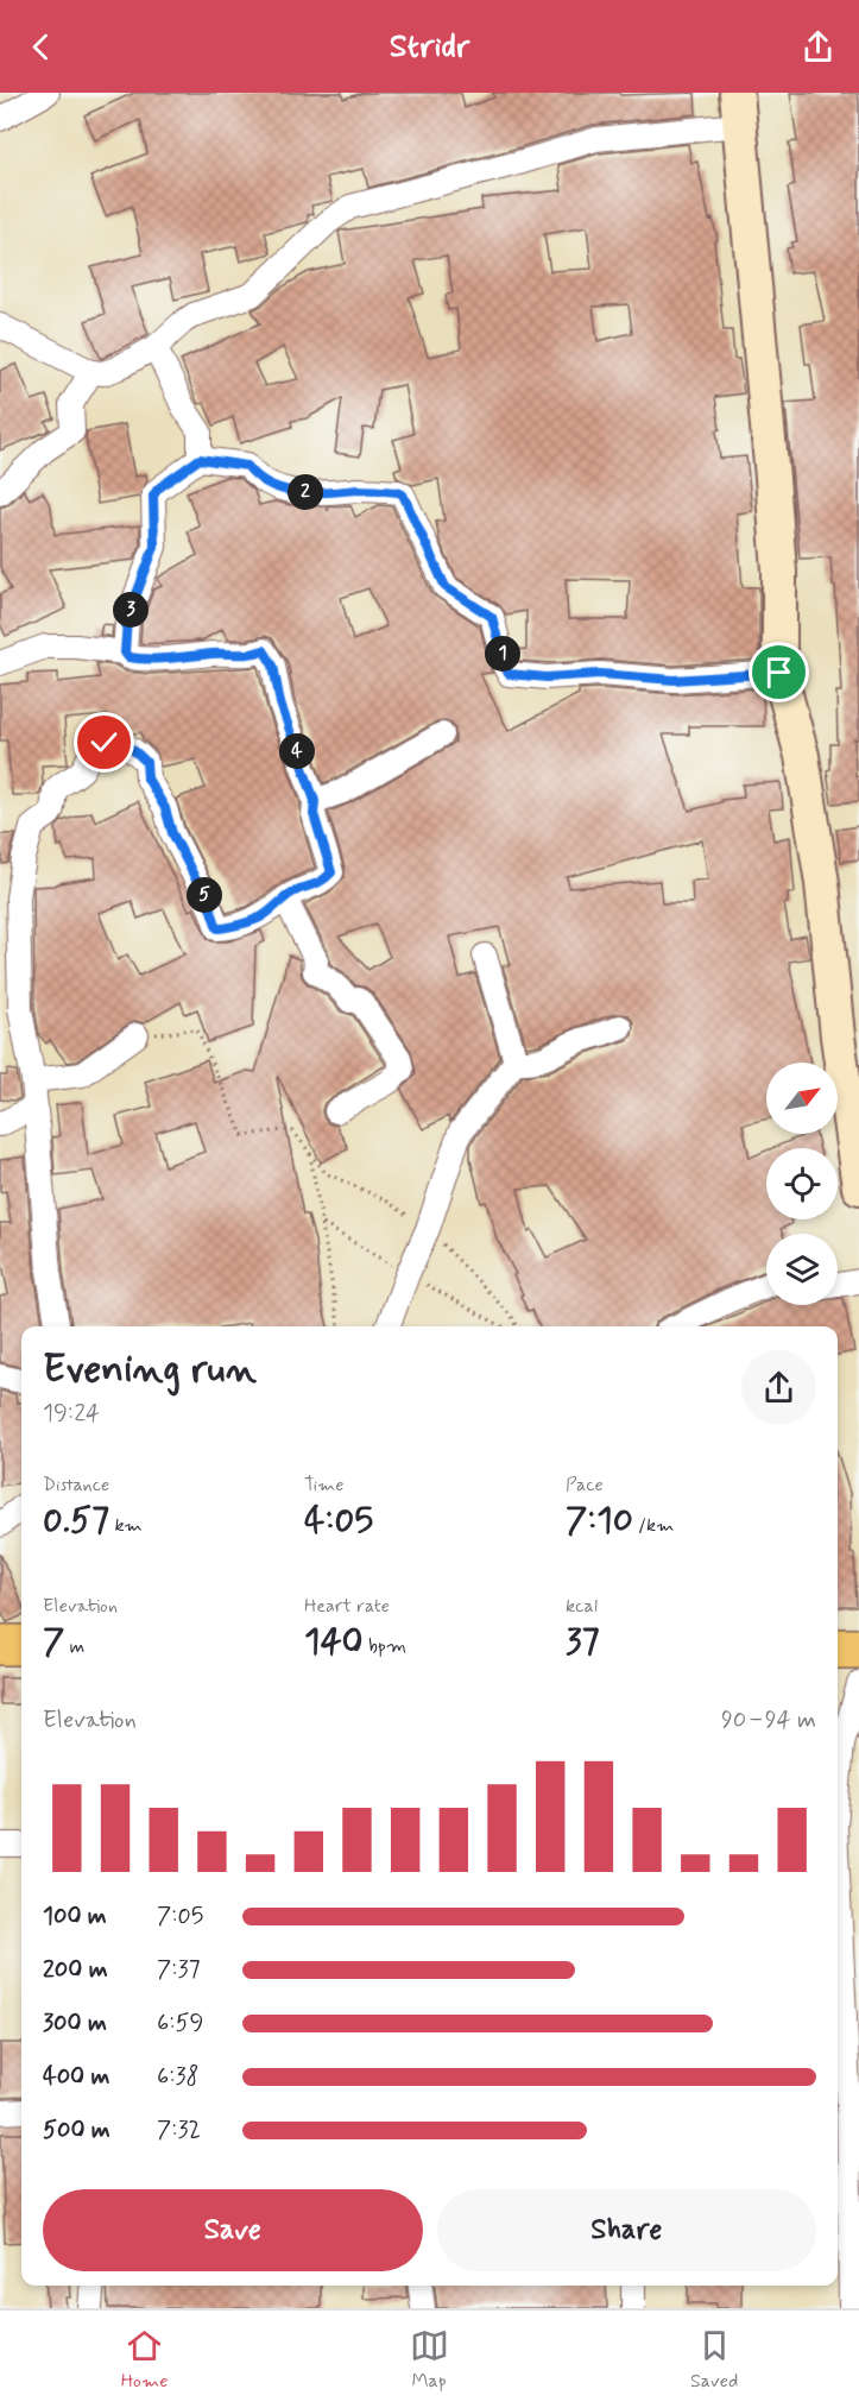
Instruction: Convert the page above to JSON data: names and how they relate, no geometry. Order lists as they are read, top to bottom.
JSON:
{
  "north": "top right",
  "page": {
    "header": "Stridr",
    "pins": [
      "2",
      "3",
      "1",
      "4",
      "5"
    ],
    "heading": ["Evening run", "19:24"],
    "stats": [
      ["Distance", "0.57 km"],
      ["Time", "4:05"],
      ["Pace", "7:10 /km"],
      ["Elevation", "7 m"],
      ["Heart rate", "140 bpm"],
      ["kcal", "37"]
    ],
    "chart": ["Elevation", "90–94 m"],
    "list": [
      {
        "name": "100 m",
        "note": "7:05"
      },
      {
        "name": "200 m",
        "note": "7:37"
      },
      {
        "name": "300 m",
        "note": "6:59"
      },
      {
        "name": "400 m",
        "note": "6:38"
      },
      {
        "name": "500 m",
        "note": "7:32"
      }
    ],
    "buttons": ["Save", "Share"],
    "tabs": ["Home", "Map", "Saved"]
  }
}
